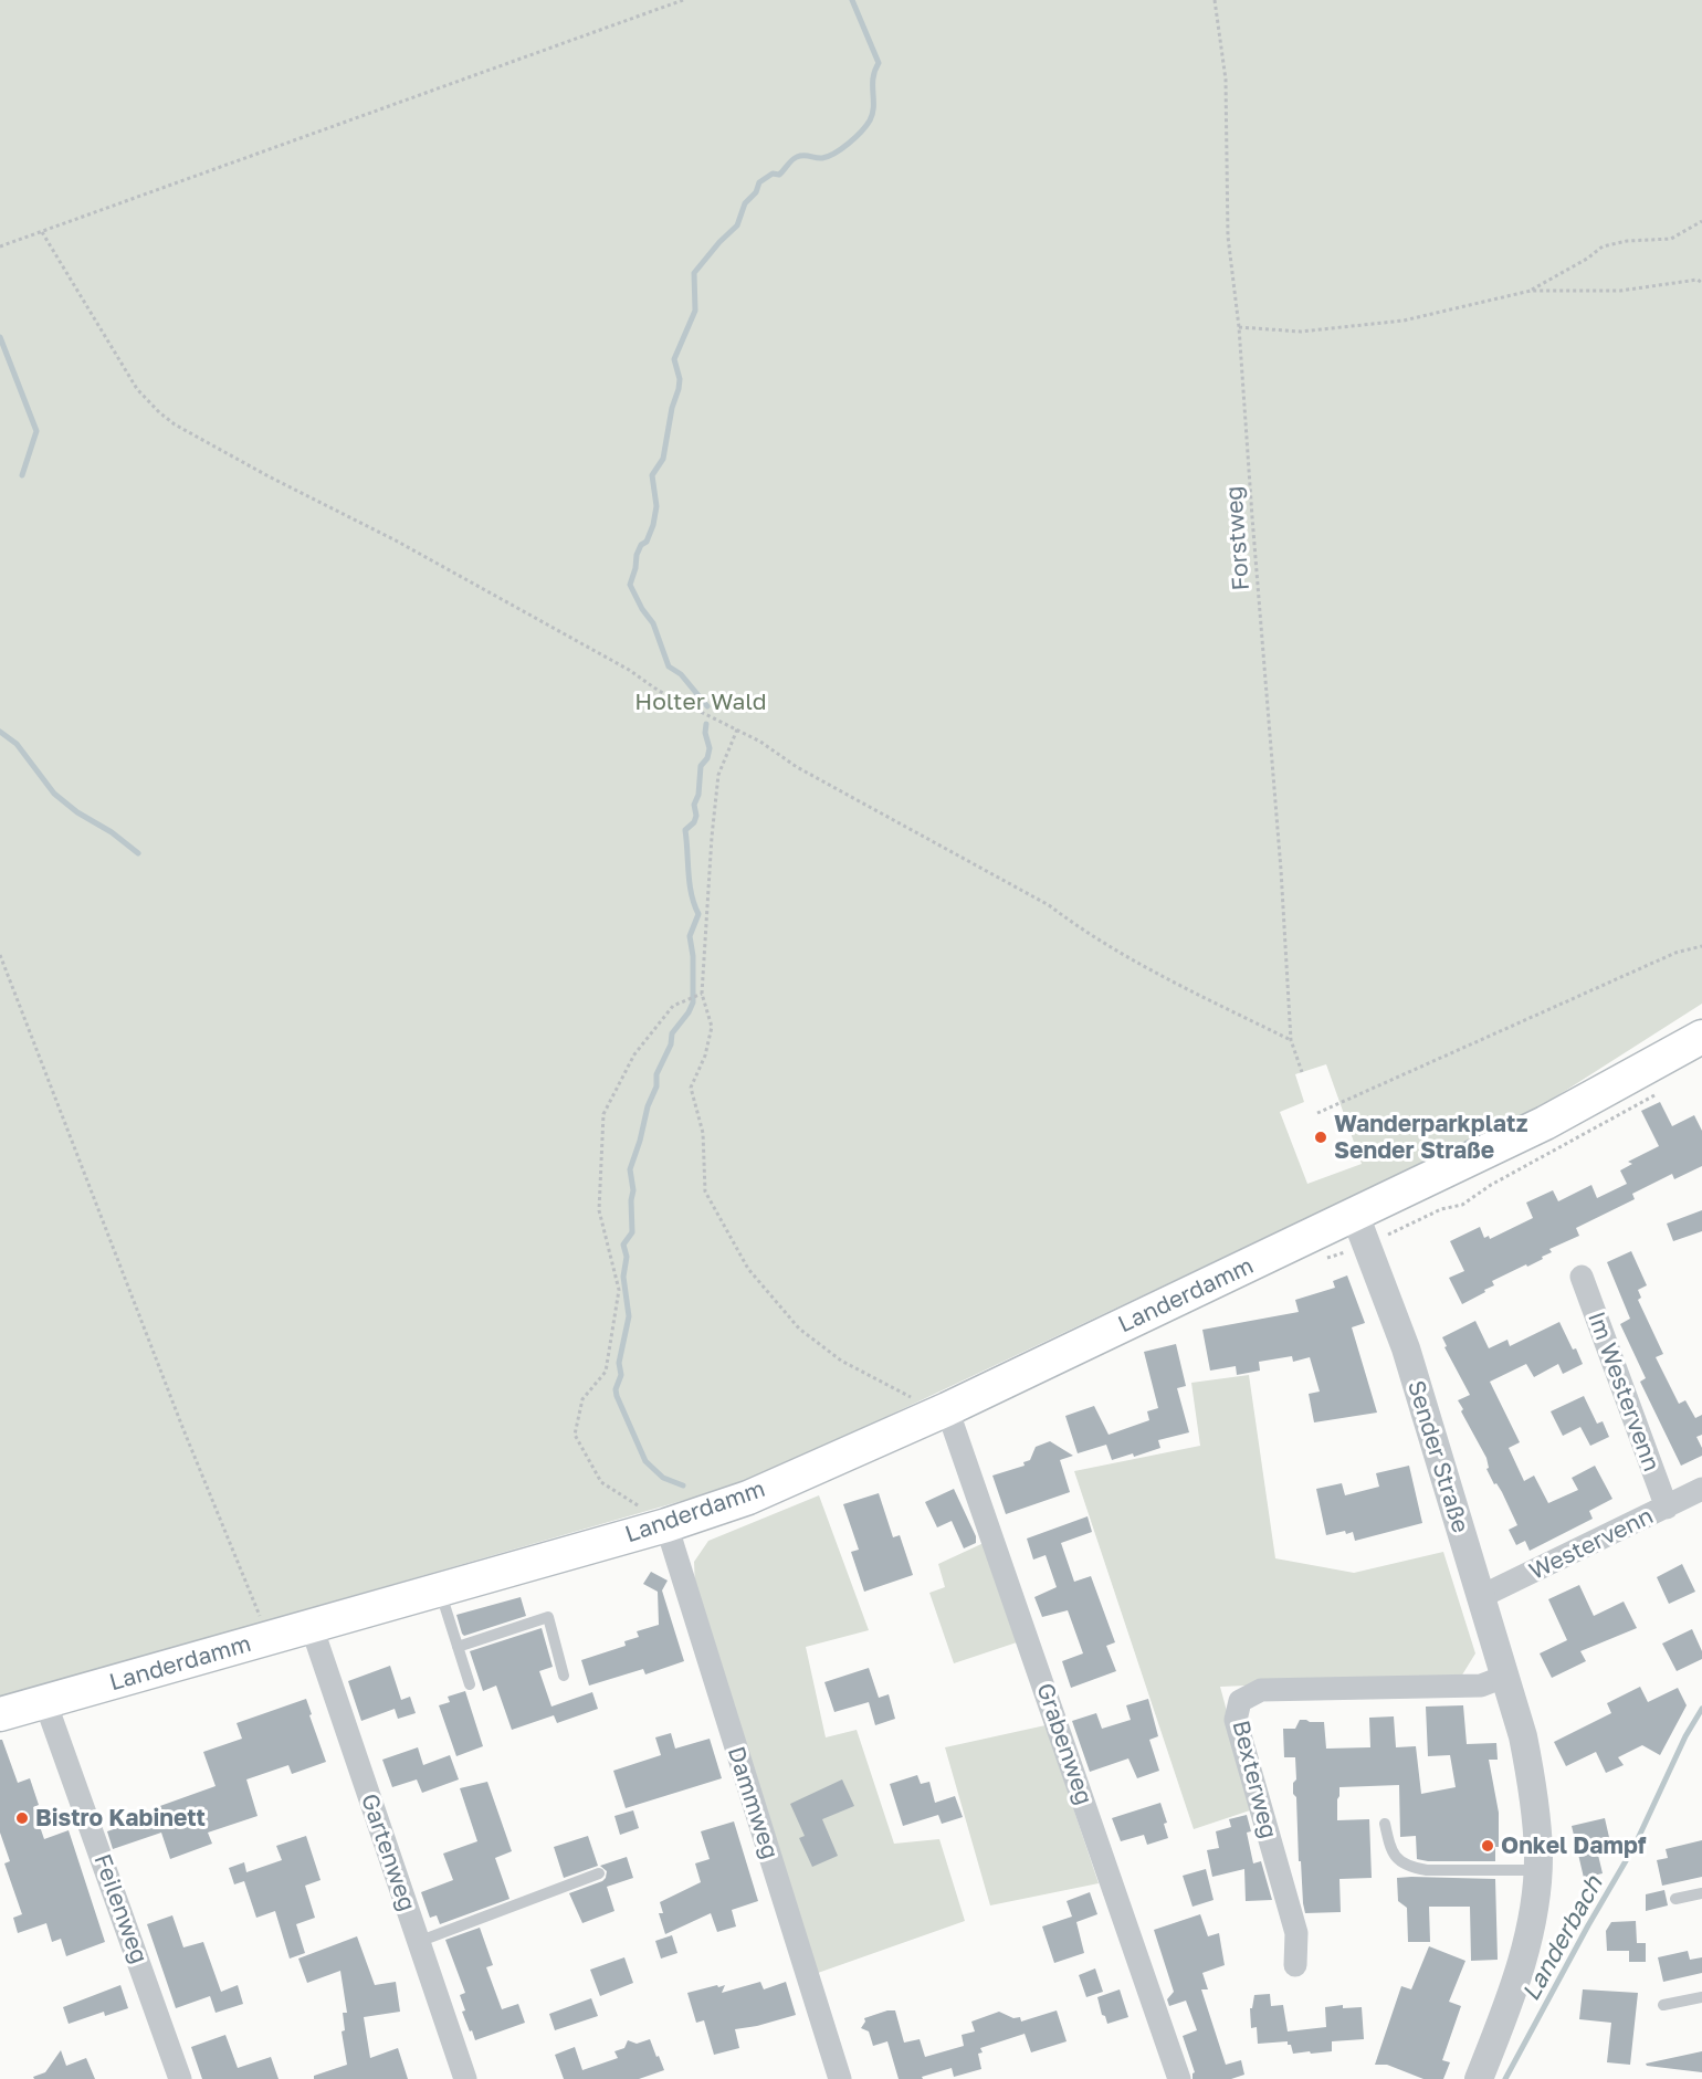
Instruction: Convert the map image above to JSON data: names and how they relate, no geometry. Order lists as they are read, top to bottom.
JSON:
{
  "streets": {
    "main road": ["Landerdamm"],
    "street": [
      "Im Westervenn",
      "Sender Straße",
      "Westervenn",
      "Grabenweg",
      "Bexterweg",
      "Dammweg",
      "Gartenweg",
      "Feilenweg"
    ],
    "path": ["Forstweg"]
  },
  "crossings": [
    ["Landerdamm", "Sender Straße"],
    ["Landerdamm", "Grabenweg"],
    ["Landerdamm", "Dammweg"],
    ["Landerdamm", "Gartenweg"],
    ["Landerdamm", "Feilenweg"],
    ["Im Westervenn", "Westervenn"],
    ["Sender Straße", "Westervenn"],
    ["Sender Straße", "Bexterweg"]
  ],
  "water": ["Landerbach"],
  "parks": ["Holter Wald"],
  "places": ["Wanderparkplatz Sender Straße", "Bistro Kabinett", "Onkel Dampf"]
}
